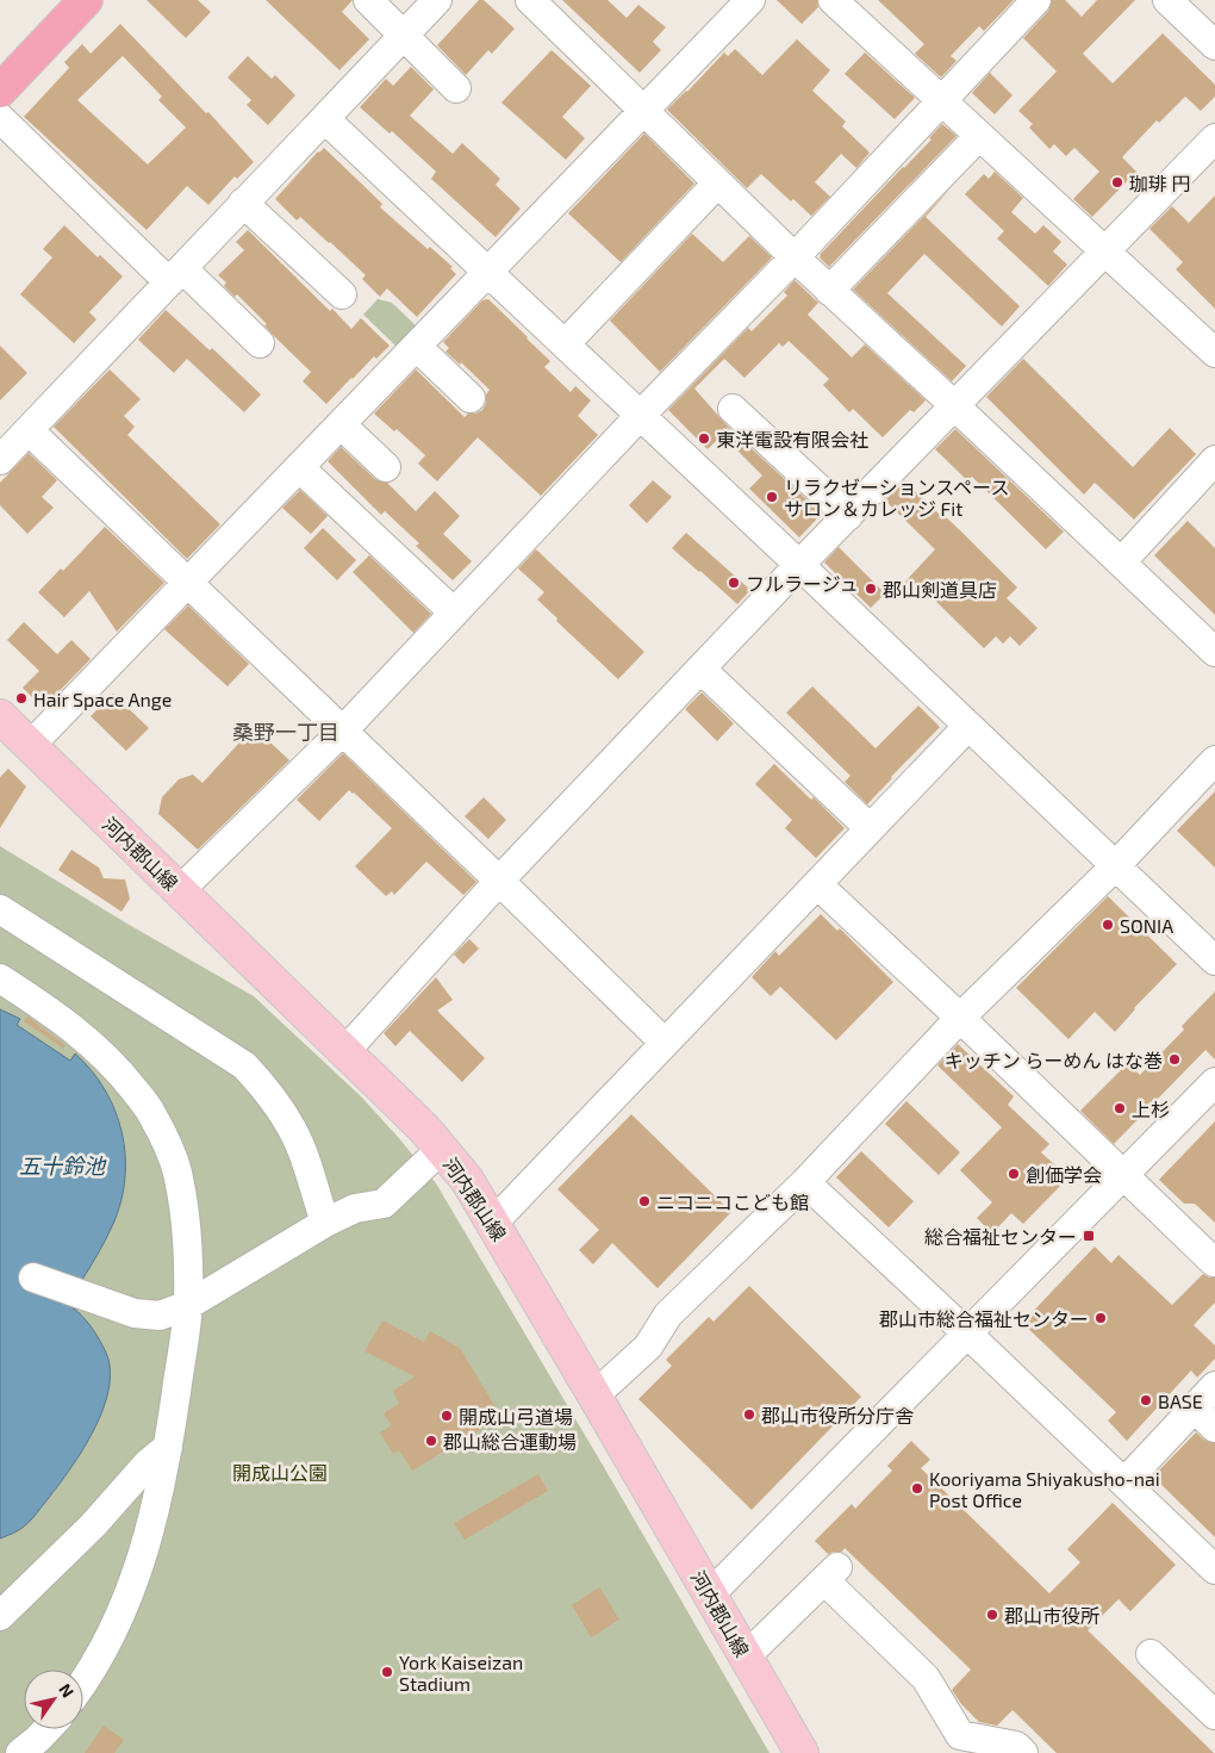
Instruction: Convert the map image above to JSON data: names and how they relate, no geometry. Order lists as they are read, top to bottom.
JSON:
{
  "streets": {
    "main road": ["河内郡山線"]
  },
  "districts": ["桑野一丁目"],
  "water": ["五十鈴池"],
  "parks": ["開成山公園"],
  "places": {
    "other": [
      "珈琲 円",
      "東洋電設有限会社",
      "リラクゼーションスペース サロン＆カレッジ Fit",
      "フルラージュ",
      "郡山剣道具店",
      "Hair Space Ange",
      "SONIA",
      "キッチン らーめん はな巻",
      "上杉",
      "創価学会",
      "ニコニコこども館",
      "郡山市総合福祉センター",
      "BASE",
      "郡山市役所分庁舎",
      "開成山弓道場",
      "郡山総合運動場",
      "Kooriyama Shiyakusho-nai Post Office",
      "郡山市役所",
      "York Kaiseizan Stadium"
    ],
    "transit": ["総合福祉センター"]
  },
  "north": "top right"
}
